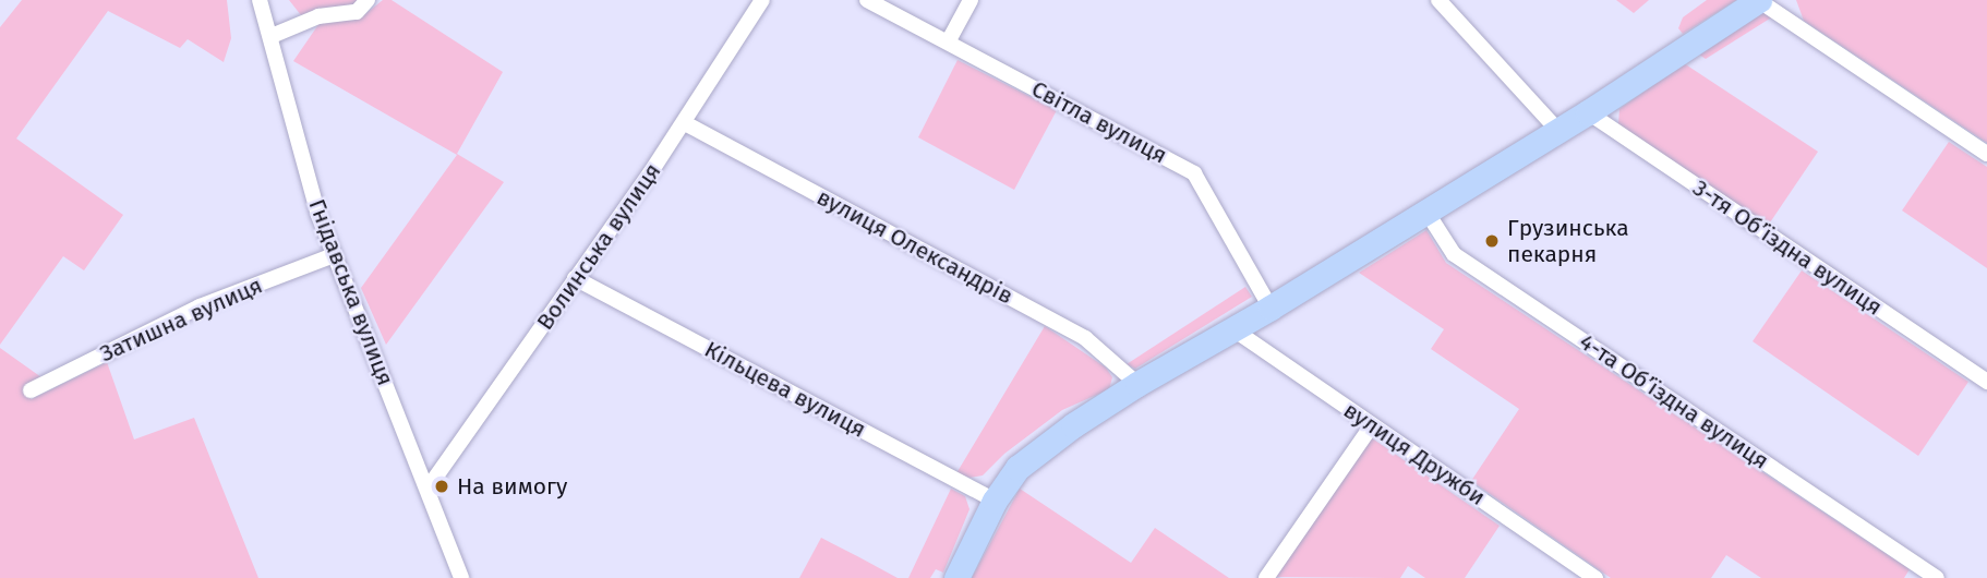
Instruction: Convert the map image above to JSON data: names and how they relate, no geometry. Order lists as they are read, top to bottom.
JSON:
{
  "streets": {
    "street": [
      "Світла вулиця",
      "Волинська вулиця",
      "вулиця Олександрів",
      "3-тя Обʼїздна вулиця",
      "Гнідавська вулиця",
      "Затишна вулиця",
      "Кільцева вулиця",
      "4-та Обʼїздна вулиця",
      "вулиця Дружби"
    ]
  },
  "crossings": [
    ["Волинська вулиця", "вулиця Олександрів"],
    ["Волинська вулиця", "Гнідавська вулиця"],
    ["Волинська вулиця", "Кільцева вулиця"],
    ["Гнідавська вулиця", "Затишна вулиця"]
  ],
  "places": ["Грузинська пекарня", "На вимогу"]
}
